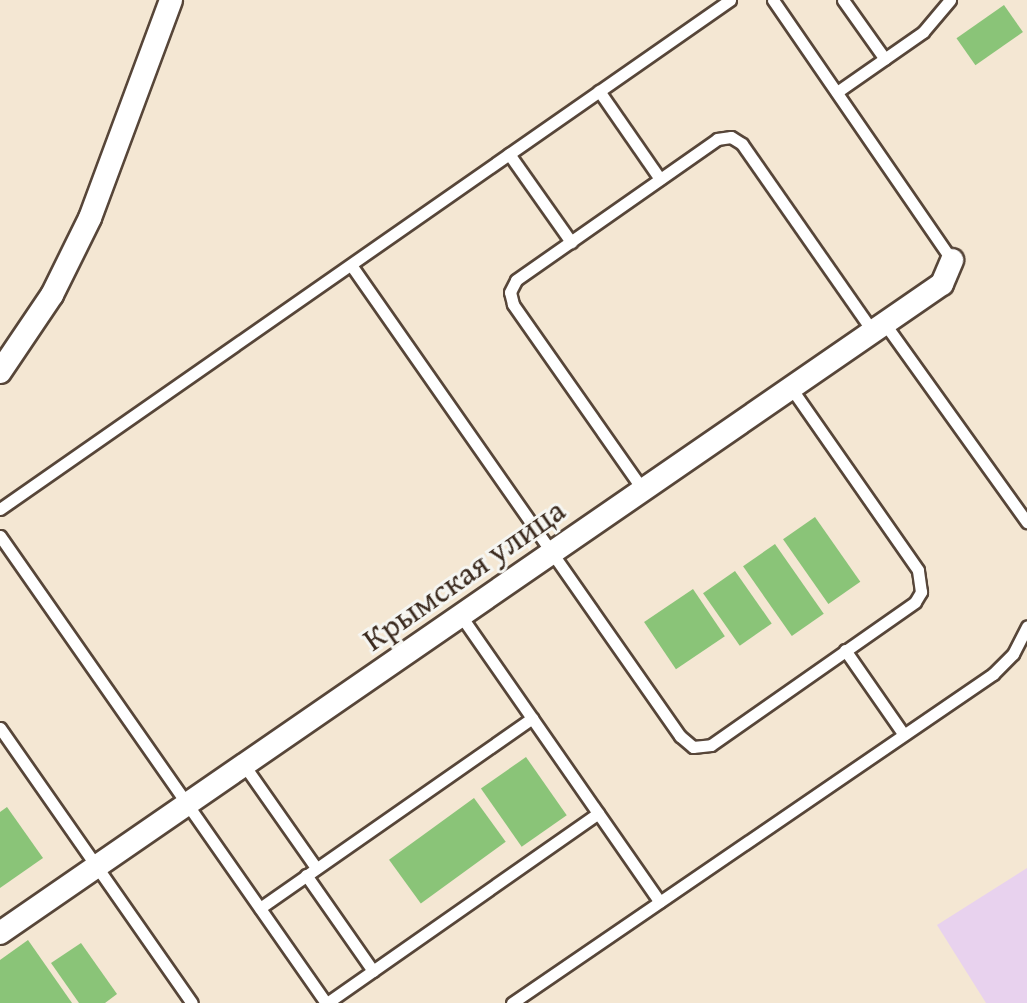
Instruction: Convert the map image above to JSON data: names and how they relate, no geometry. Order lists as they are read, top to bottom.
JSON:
{
  "streets": {
    "street": ["Крымская улица"]
  }
}
